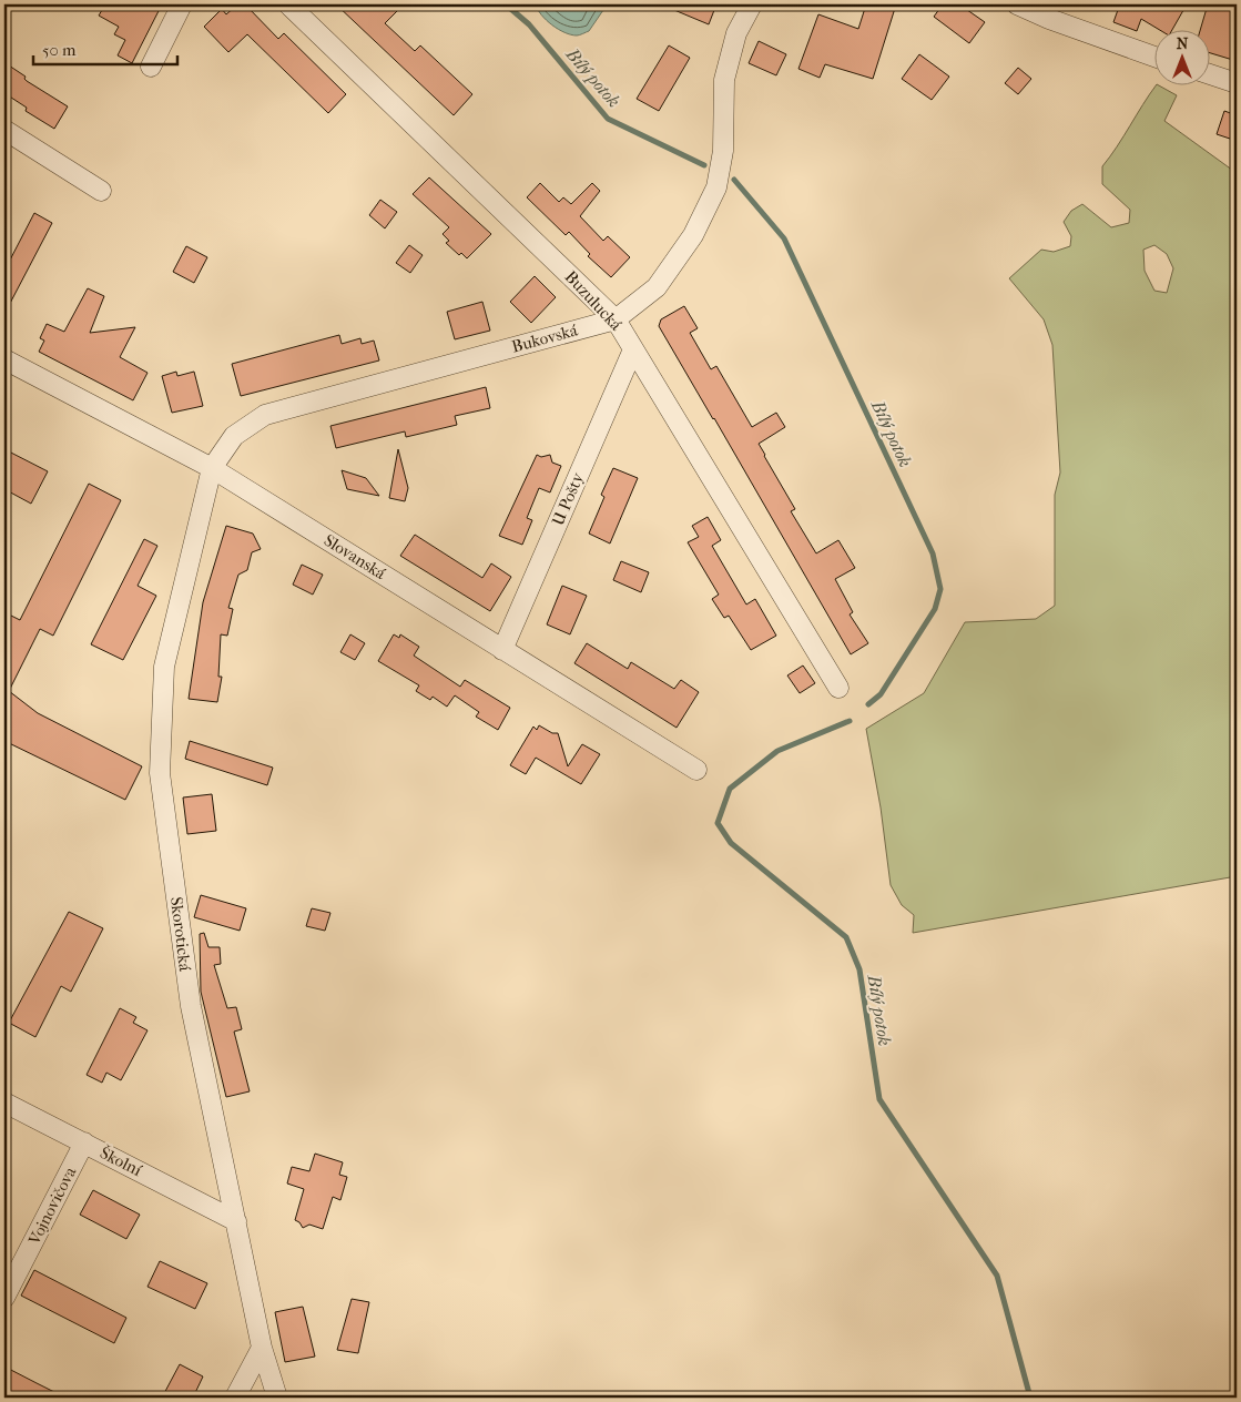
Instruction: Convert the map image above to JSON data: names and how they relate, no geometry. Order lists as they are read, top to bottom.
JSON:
{
  "streets": {
    "street": [
      "Buzulucká",
      "Bukovská",
      "U Pošty",
      "Slovanská",
      "Skorotická",
      "Školní",
      "Vojnovičova"
    ]
  },
  "crossings": [
    ["Buzulucká", "Bukovská"],
    ["Buzulucká", "U Pošty"],
    ["Bukovská", "Slovanská"],
    ["Bukovská", "Skorotická"],
    ["U Pošty", "Slovanská"],
    ["Slovanská", "Skorotická"],
    ["Skorotická", "Školní"],
    ["Školní", "Vojnovičova"]
  ],
  "water": ["Bílý potok"],
  "scale_bar": "50 m",
  "north": "top"
}
